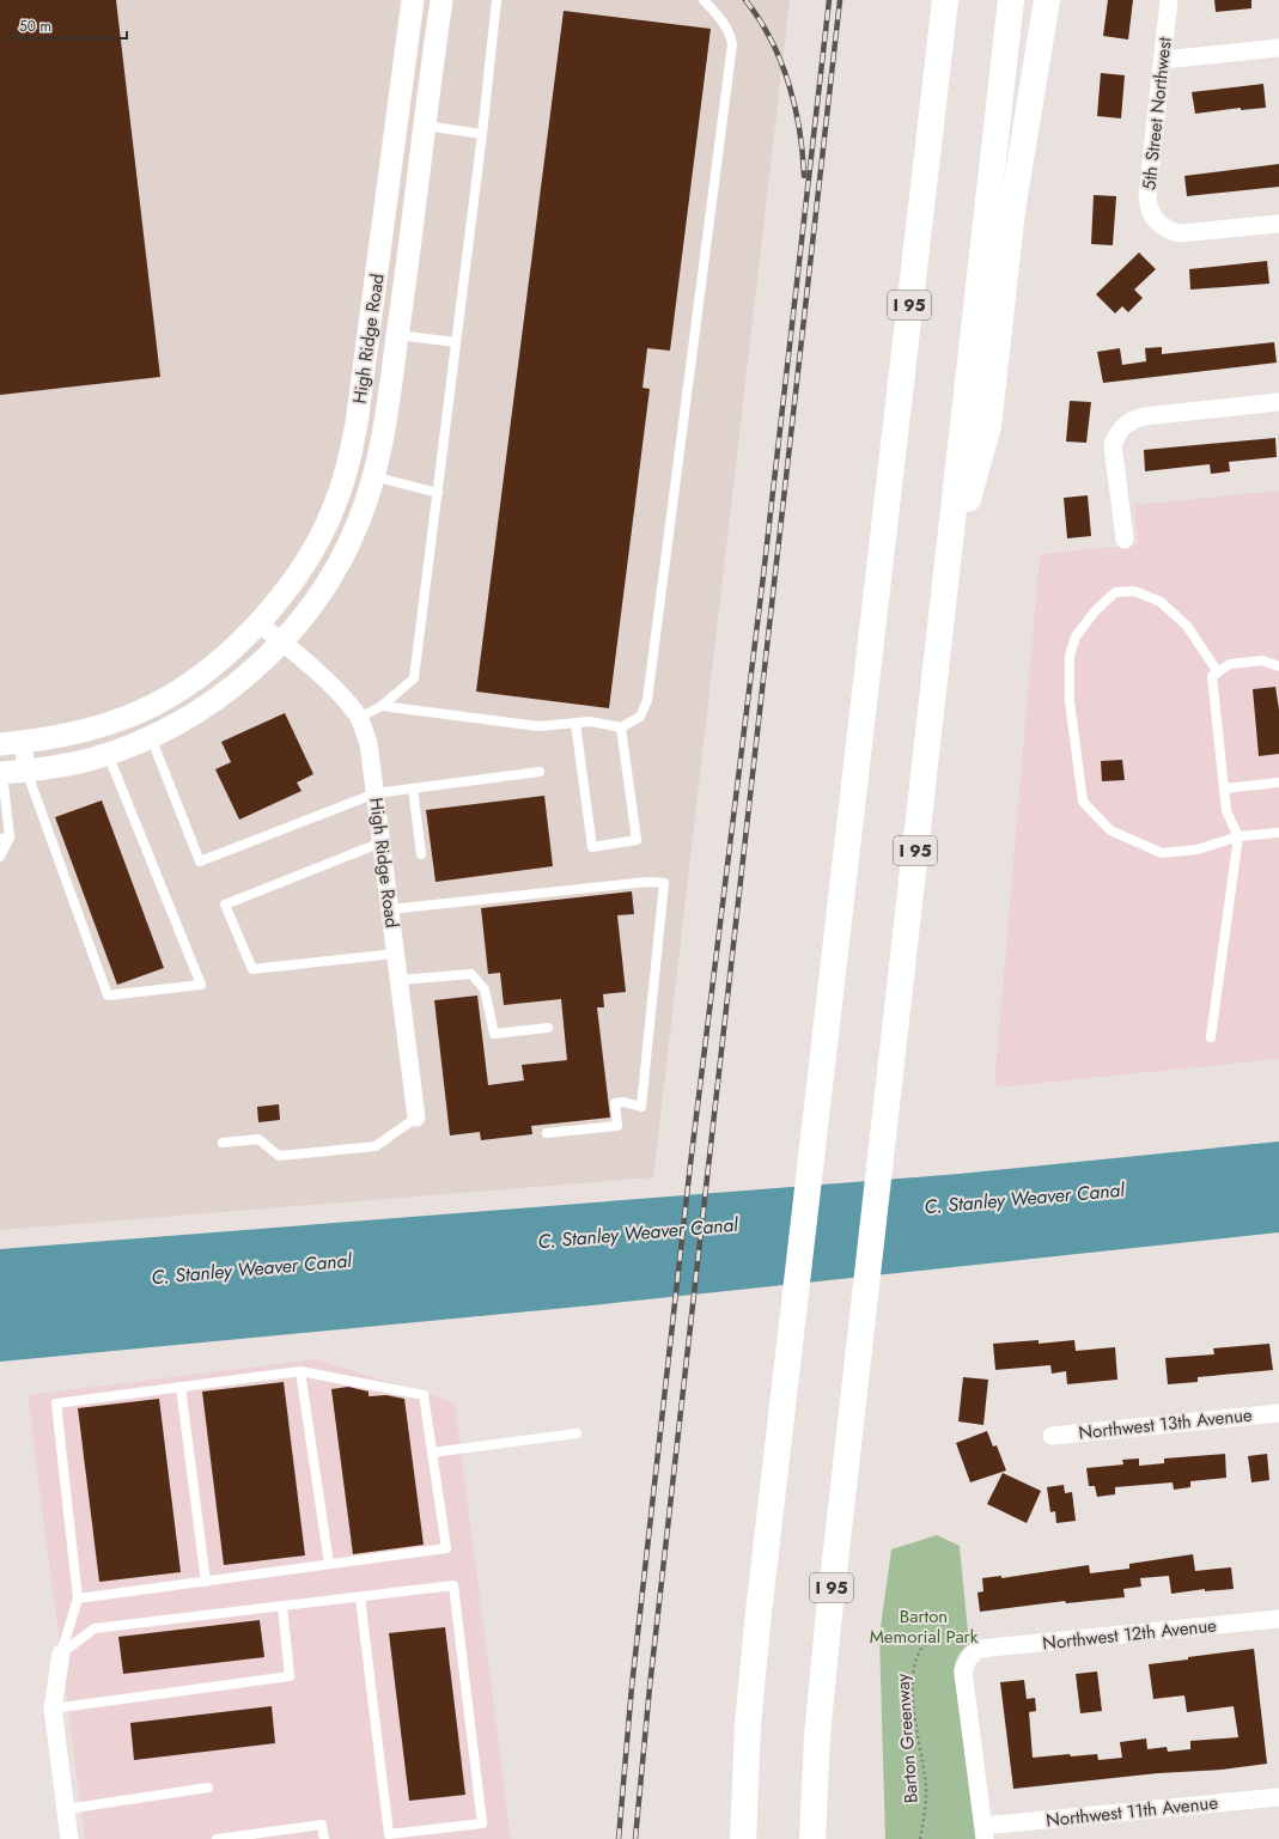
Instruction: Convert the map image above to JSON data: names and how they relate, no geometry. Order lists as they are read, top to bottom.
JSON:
{
  "streets": {
    "highway": ["I 95"],
    "street": [
      "5th Street Northwest",
      "High Ridge Road",
      "Northwest 13th Avenue",
      "Northwest 12th Avenue",
      "Northwest 11th Avenue"
    ],
    "path": ["Barton Greenway"]
  },
  "crossings": [
    ["Northwest 12th Avenue", "Barton Greenway"]
  ],
  "water": ["C. Stanley Weaver Canal"],
  "parks": ["Barton Memorial Park"],
  "scale_bar": "50 m"
}
